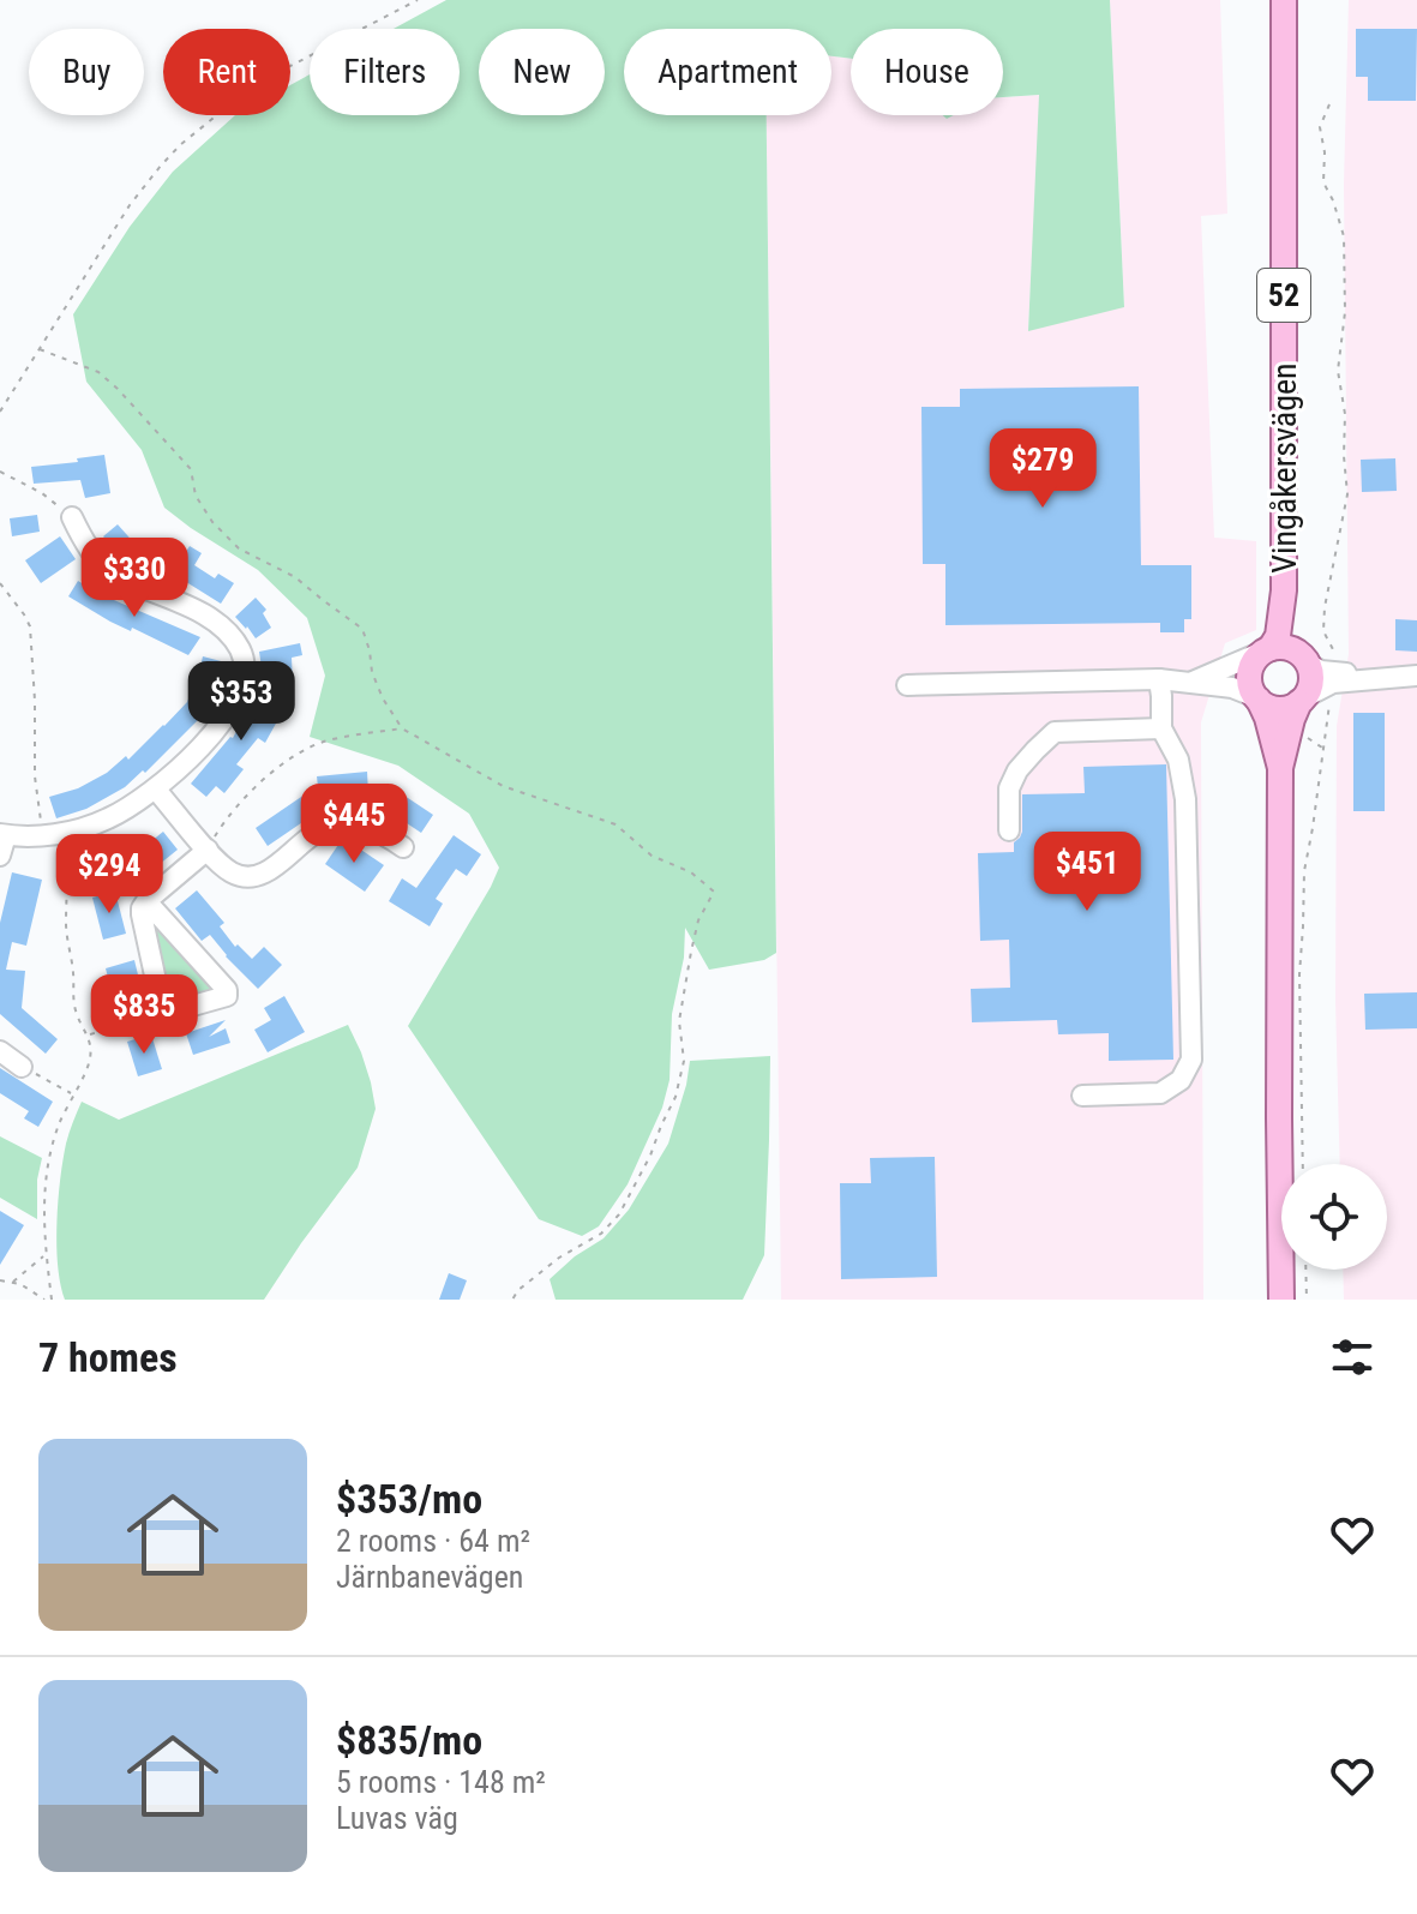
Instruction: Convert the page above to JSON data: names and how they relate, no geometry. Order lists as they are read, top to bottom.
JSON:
{
  "streets": {
    "main road": ["52", "Vingåkersvägen"]
  },
  "crossings": [
    ["52", "Vingåkersvägen"]
  ],
  "page": {
    "chip": [
      "Buy",
      "Rent",
      "Filters",
      "New",
      "Apartment",
      "House"
    ],
    "price": [
      "$279",
      "$330",
      "$353",
      "$445",
      "$451",
      "$294",
      "$835"
    ],
    "heading": "7 homes",
    "list": [
      {
        "name": "$353/mo",
        "note": "2 rooms · 64 m² · Järnbanevägen"
      },
      {
        "name": "$835/mo",
        "note": "5 rooms · 148 m² · Luvas väg"
      }
    ]
  }
}
